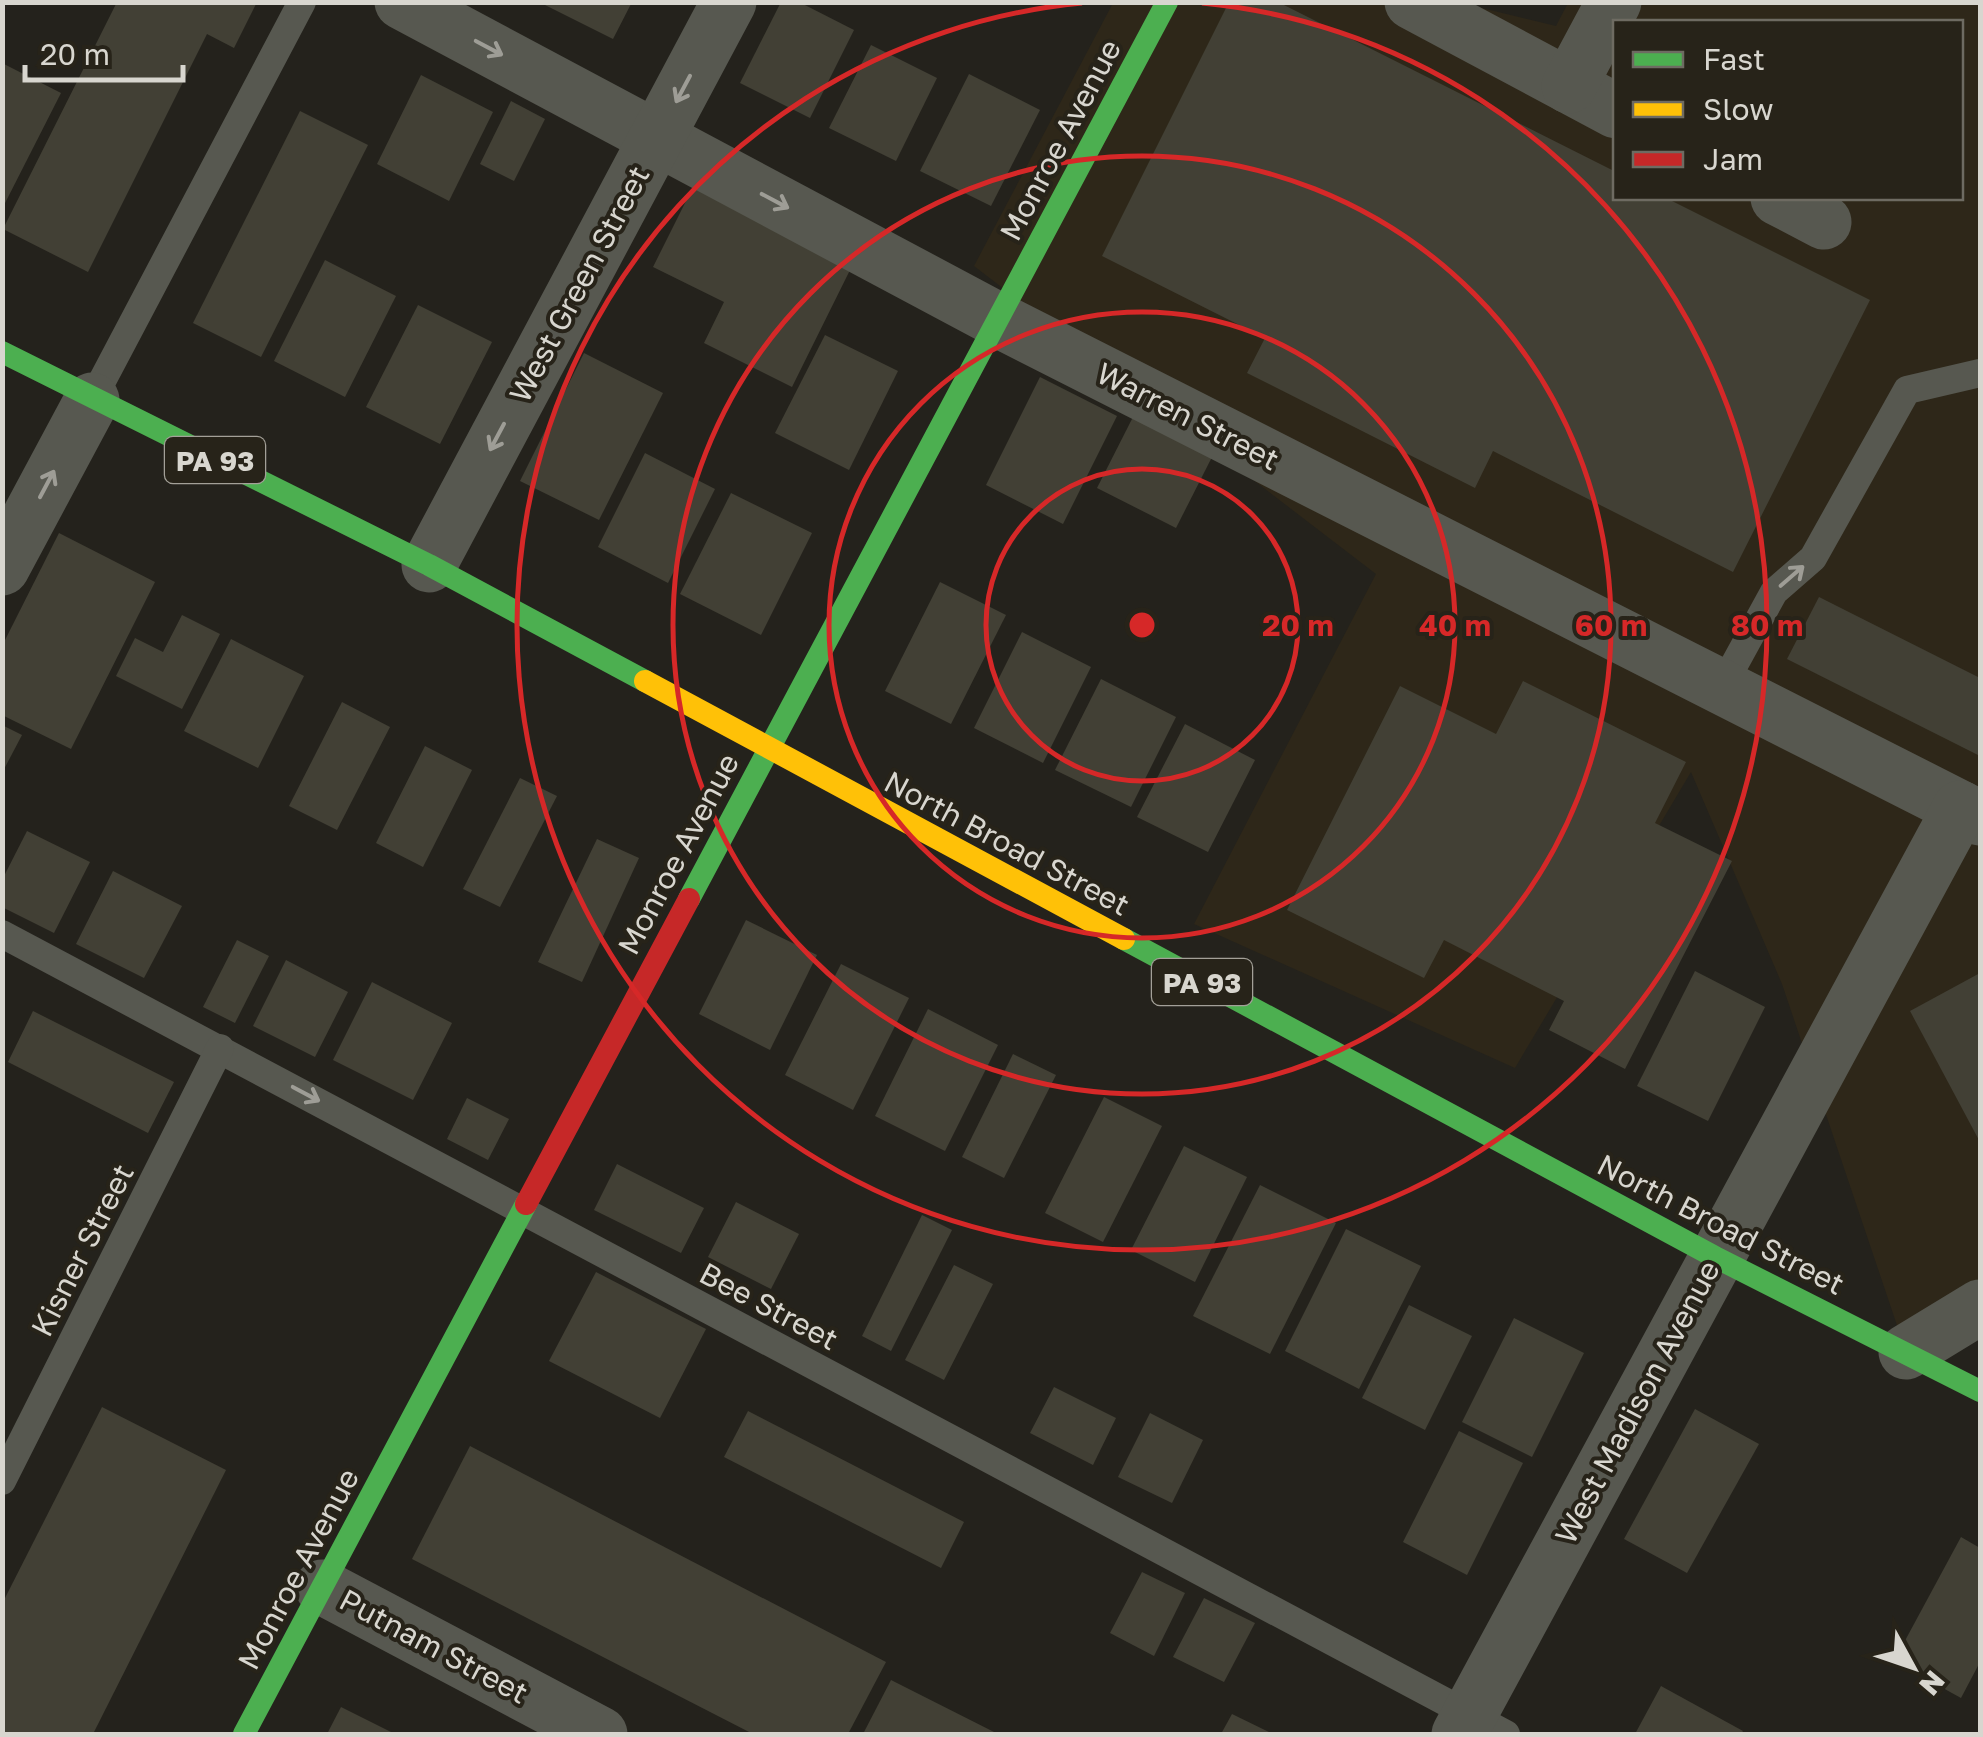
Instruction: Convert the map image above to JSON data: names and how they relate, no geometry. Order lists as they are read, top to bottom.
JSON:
{
  "streets": {
    "main road": ["Monroe Avenue", "PA 93", "North Broad Street"],
    "street": [
      "West Green Street",
      "Warren Street",
      "West Madison Avenue",
      "Putnam Street"
    ],
    "lane": ["Kisner Street", "Bee Street"]
  },
  "crossings": [
    ["Monroe Avenue", "Warren Street"],
    ["Monroe Avenue", "North Broad Street"],
    ["Monroe Avenue", "Bee Street"],
    ["Monroe Avenue", "Putnam Street"],
    ["West Green Street", "Warren Street"],
    ["West Green Street", "North Broad Street"],
    ["Warren Street", "West Madison Avenue"],
    ["North Broad Street", "West Madison Avenue"],
    ["Kisner Street", "Bee Street"],
    ["Bee Street", "West Madison Avenue"]
  ],
  "one_way": ["West Green Street", "Warren Street"],
  "legend": ["Fast", "Slow", "Jam"],
  "scale_bar": "20 m",
  "north": "bottom right",
  "rings": [
    "20 m",
    "40 m",
    "60 m",
    "80 m"
  ]
}
